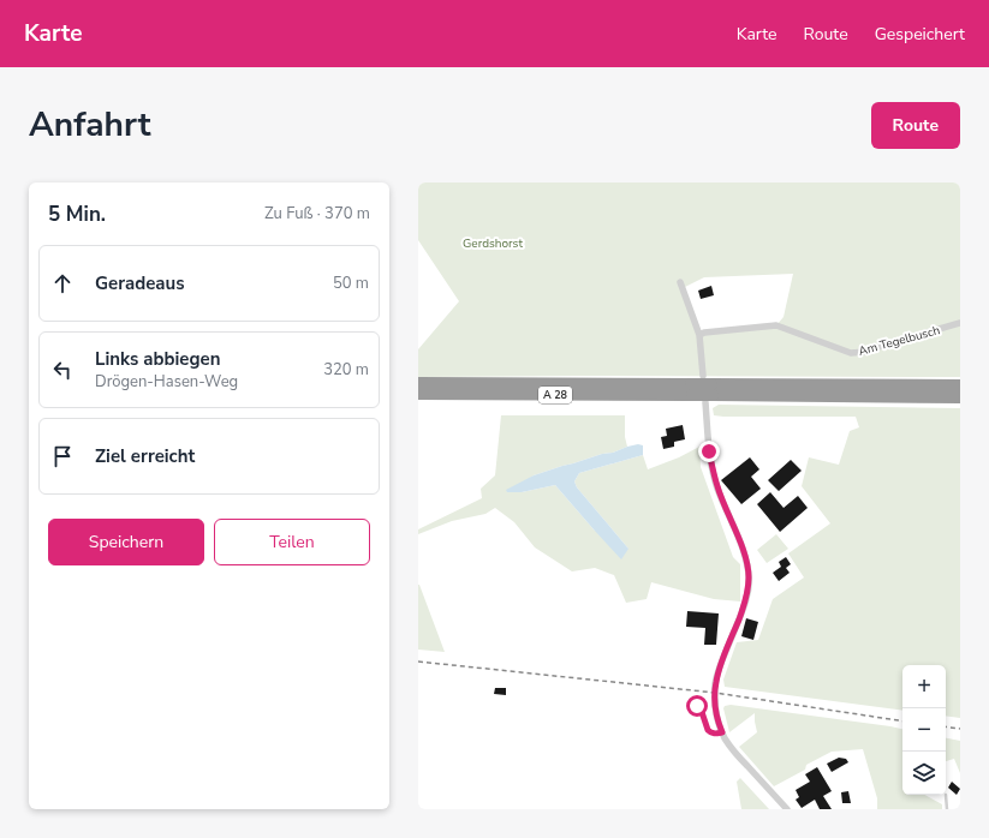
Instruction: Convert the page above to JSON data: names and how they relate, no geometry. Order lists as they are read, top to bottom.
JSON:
{
  "streets": {
    "highway": ["A 28"],
    "street": ["Am Tegelbusch"]
  },
  "parks": ["Gerdshorst"],
  "page": {
    "header": "Karte",
    "nav": ["Karte", "Route", "Gespeichert"],
    "title": "Anfahrt",
    "buttons": [
      "Route",
      ["Speichern", "Teilen"]
    ],
    "heading": ["5 Min.", "Zu Fuß · 370 m"],
    "list": [
      ["Geradeaus", "50 m"],
      ["Links abbiegen", "Drögen-Hasen-Weg", "320 m"],
      "Ziel erreicht"
    ],
    "map_buttons": ["+", "−"]
  }
}
